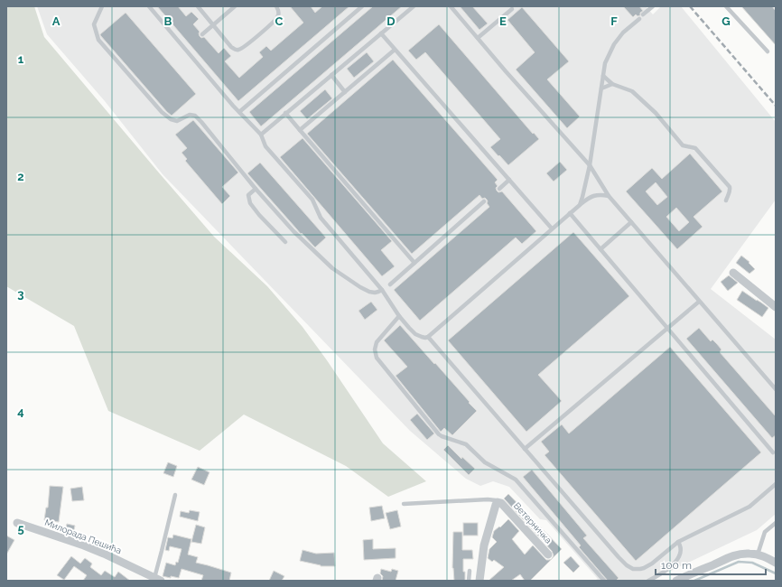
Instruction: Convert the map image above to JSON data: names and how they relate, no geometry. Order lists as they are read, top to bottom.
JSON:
{
  "streets": {
    "street": ["Ветерничка", "Милорада Пешића"]
  },
  "scale_bar": "100 m",
  "grid": {
    "columns": [
      "A",
      "B",
      "C",
      "D",
      "E",
      "F",
      "G"
    ],
    "rows": [
      "1",
      "2",
      "3",
      "4",
      "5"
    ]
  }
}
